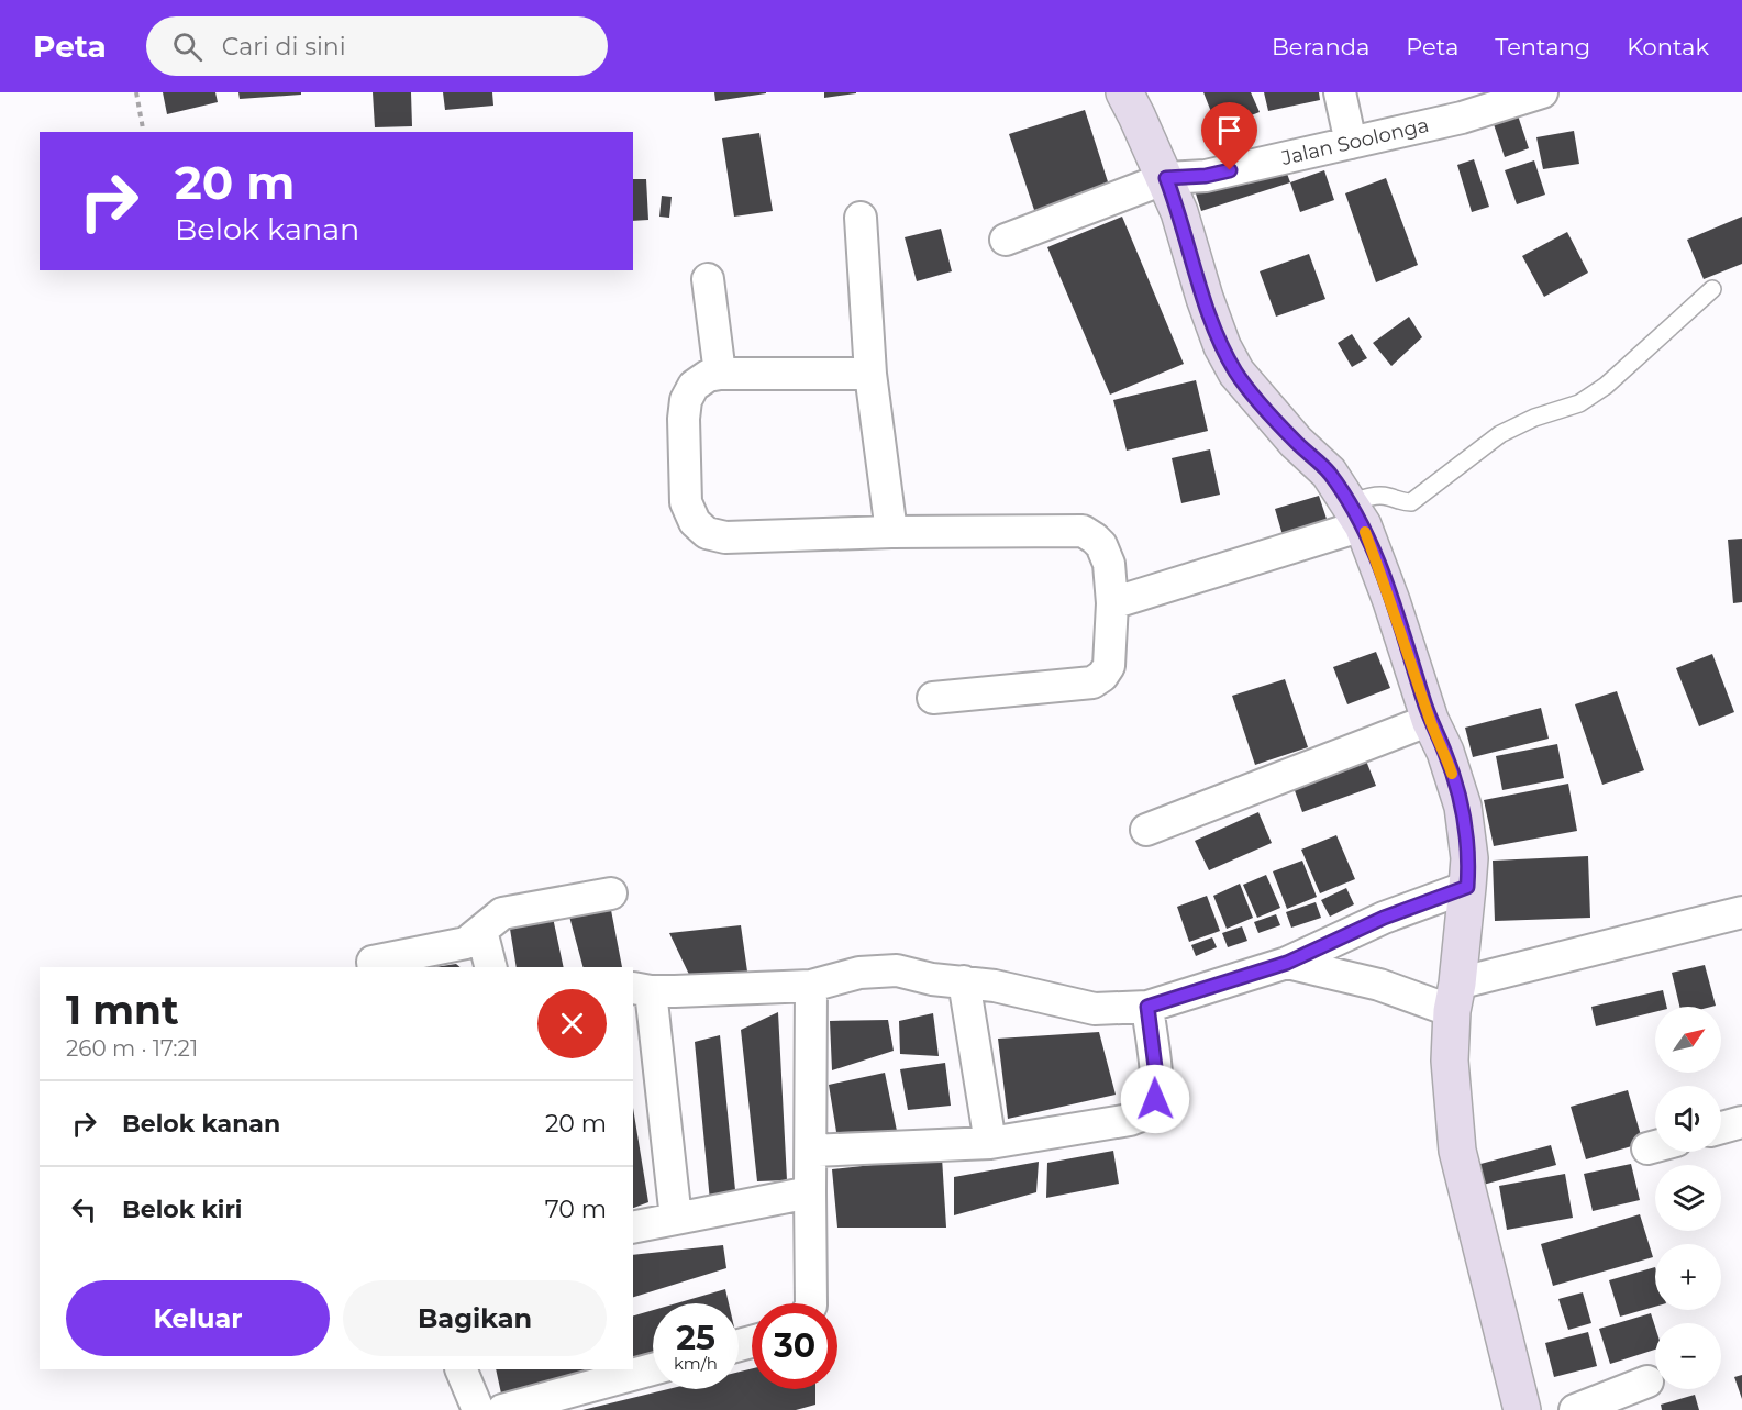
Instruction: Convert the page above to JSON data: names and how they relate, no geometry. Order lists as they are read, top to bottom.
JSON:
{
  "streets": {
    "street": ["Jalan Soolonga"]
  },
  "north": "top right",
  "page": {
    "header": "Peta",
    "search": "Cari di sini",
    "nav": [
      "Beranda",
      "Peta",
      "Tentang",
      "Kontak"
    ],
    "turn": ["20 m", "Belok kanan"],
    "heading": ["1 mnt", "260 m · 17:21"],
    "map_buttons": ["+", "−"],
    "list": [
      {
        "name": "Belok kanan",
        "value": "20 m"
      },
      {
        "name": "Belok kiri",
        "value": "70 m"
      }
    ],
    "buttons": ["Keluar", "Bagikan"],
    "speed": "25 km/h",
    "limit": "30"
  }
}
